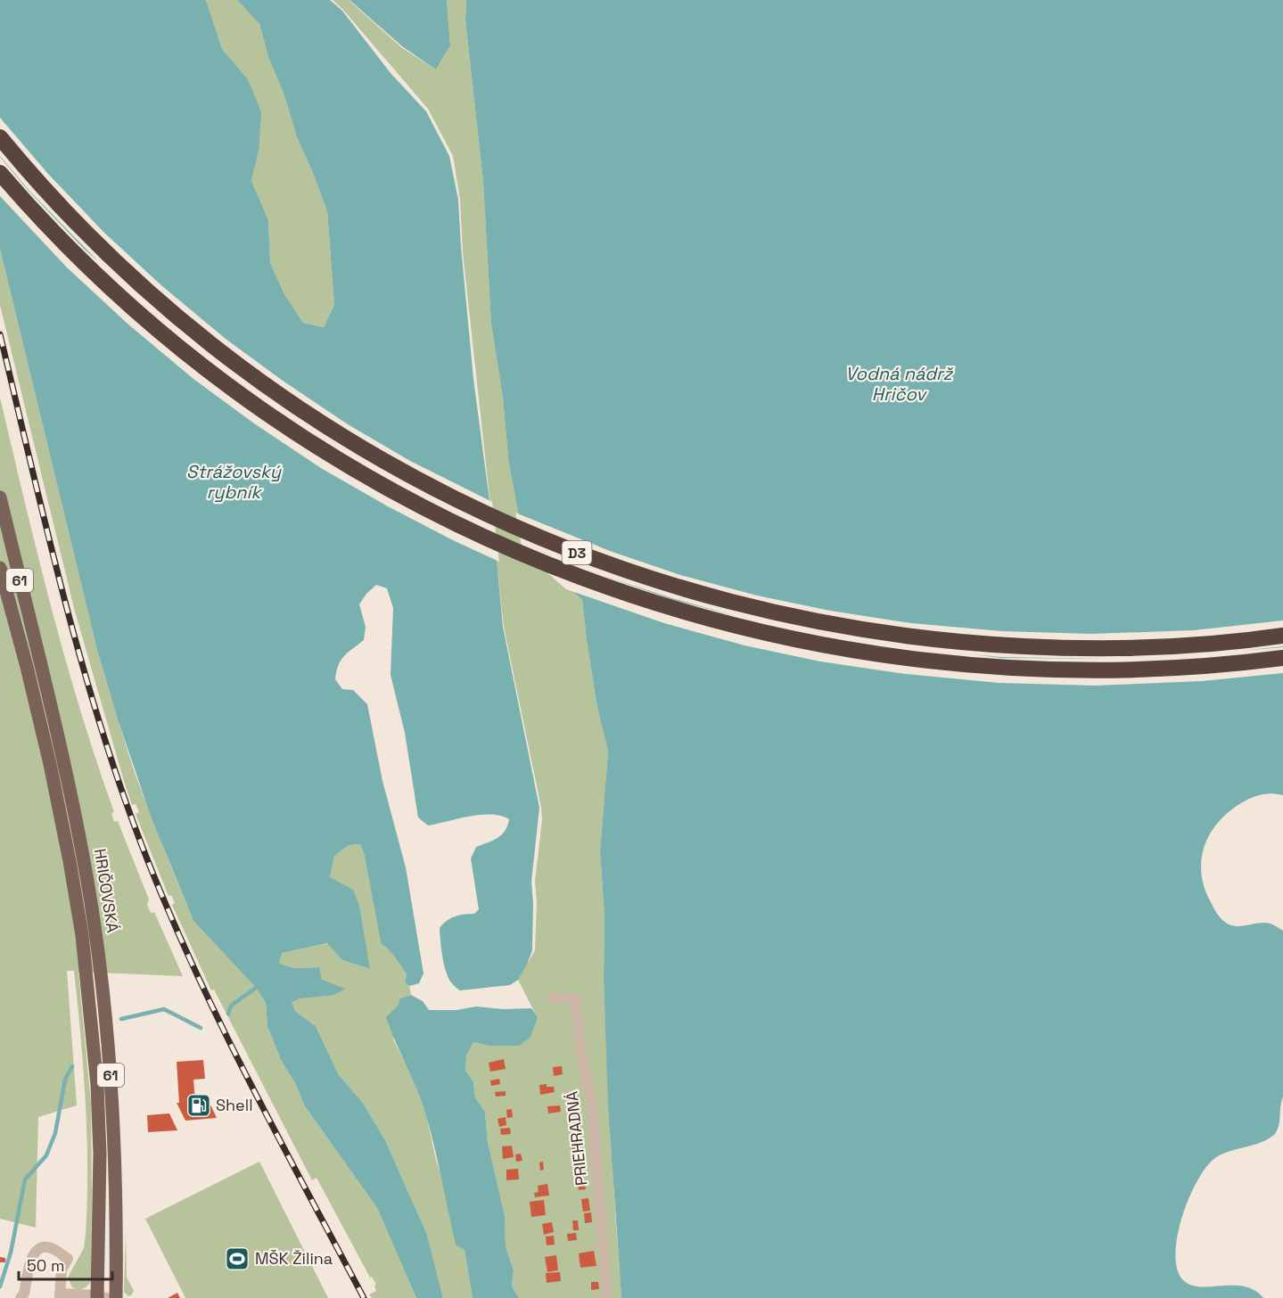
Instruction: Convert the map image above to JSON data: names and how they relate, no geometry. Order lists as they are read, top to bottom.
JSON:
{
  "streets": {
    "highway": ["D3"],
    "main road": ["61", "HRIČOVSKÁ"],
    "street": ["PRIEHRADNÁ"]
  },
  "water": ["Vodná nádrž Hričov", "Strážovský rybník"],
  "places": {
    "fuel station": ["Shell"],
    "sports": ["MŠK Žilina"]
  },
  "scale_bar": "50 m"
}
